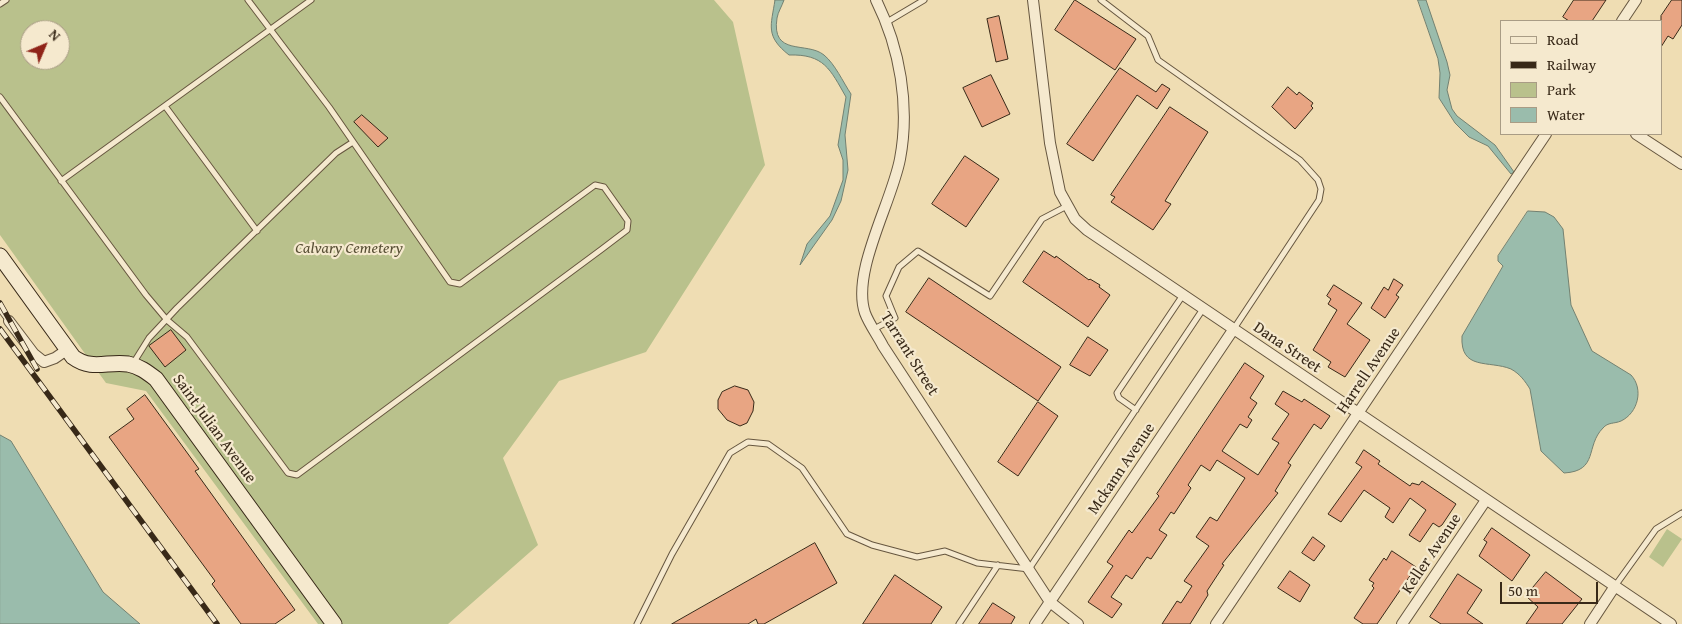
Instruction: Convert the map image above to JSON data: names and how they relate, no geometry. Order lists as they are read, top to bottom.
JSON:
{
  "streets": {
    "street": [
      "Dana Street",
      "Tarrant Street",
      "Harrell Avenue",
      "Saint Julian Avenue",
      "Mckann Avenue",
      "Keller Avenue"
    ]
  },
  "crossings": [
    ["Dana Street", "Harrell Avenue"],
    ["Dana Street", "Mckann Avenue"],
    ["Dana Street", "Keller Avenue"],
    ["Tarrant Street", "Mckann Avenue"]
  ],
  "parks": ["Calvary Cemetery"],
  "legend": [
    "Road",
    "Railway",
    "Park",
    "Water"
  ],
  "scale_bar": "50 m",
  "north": "top right"
}
